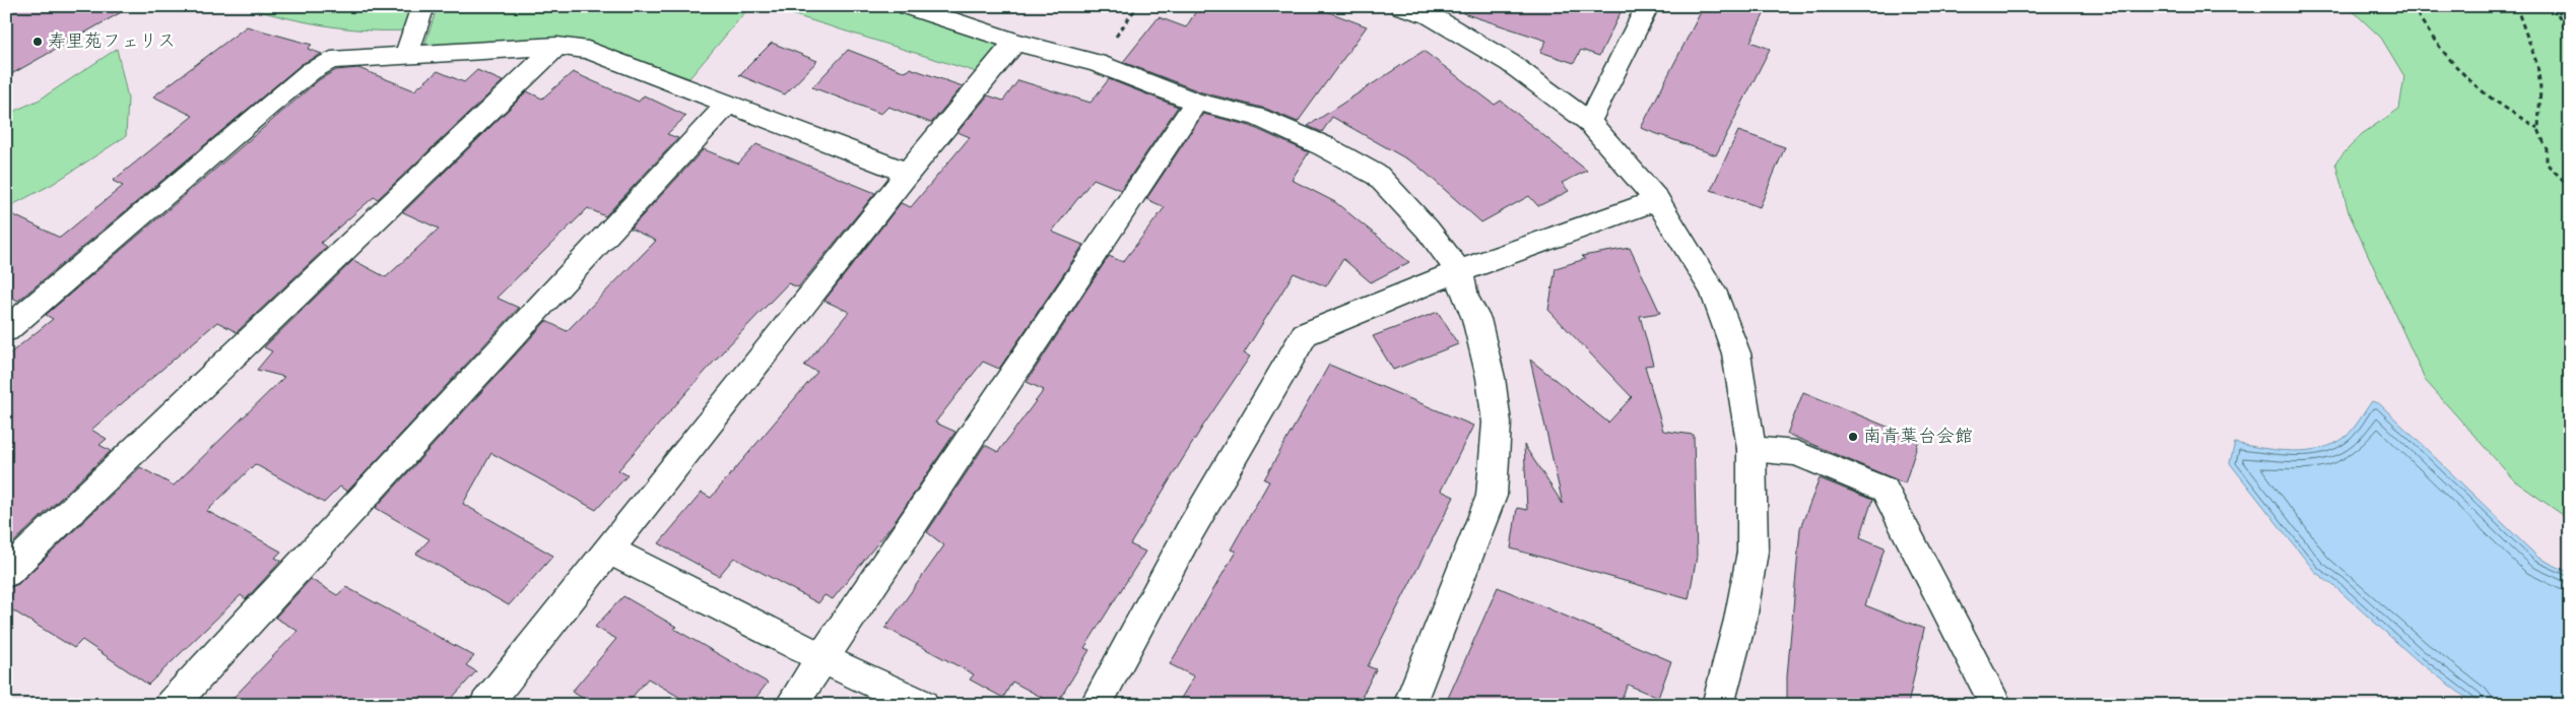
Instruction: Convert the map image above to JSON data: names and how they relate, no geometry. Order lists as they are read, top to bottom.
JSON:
{
  "places": ["寿里苑フェリス", "南青葉台会館"]
}
